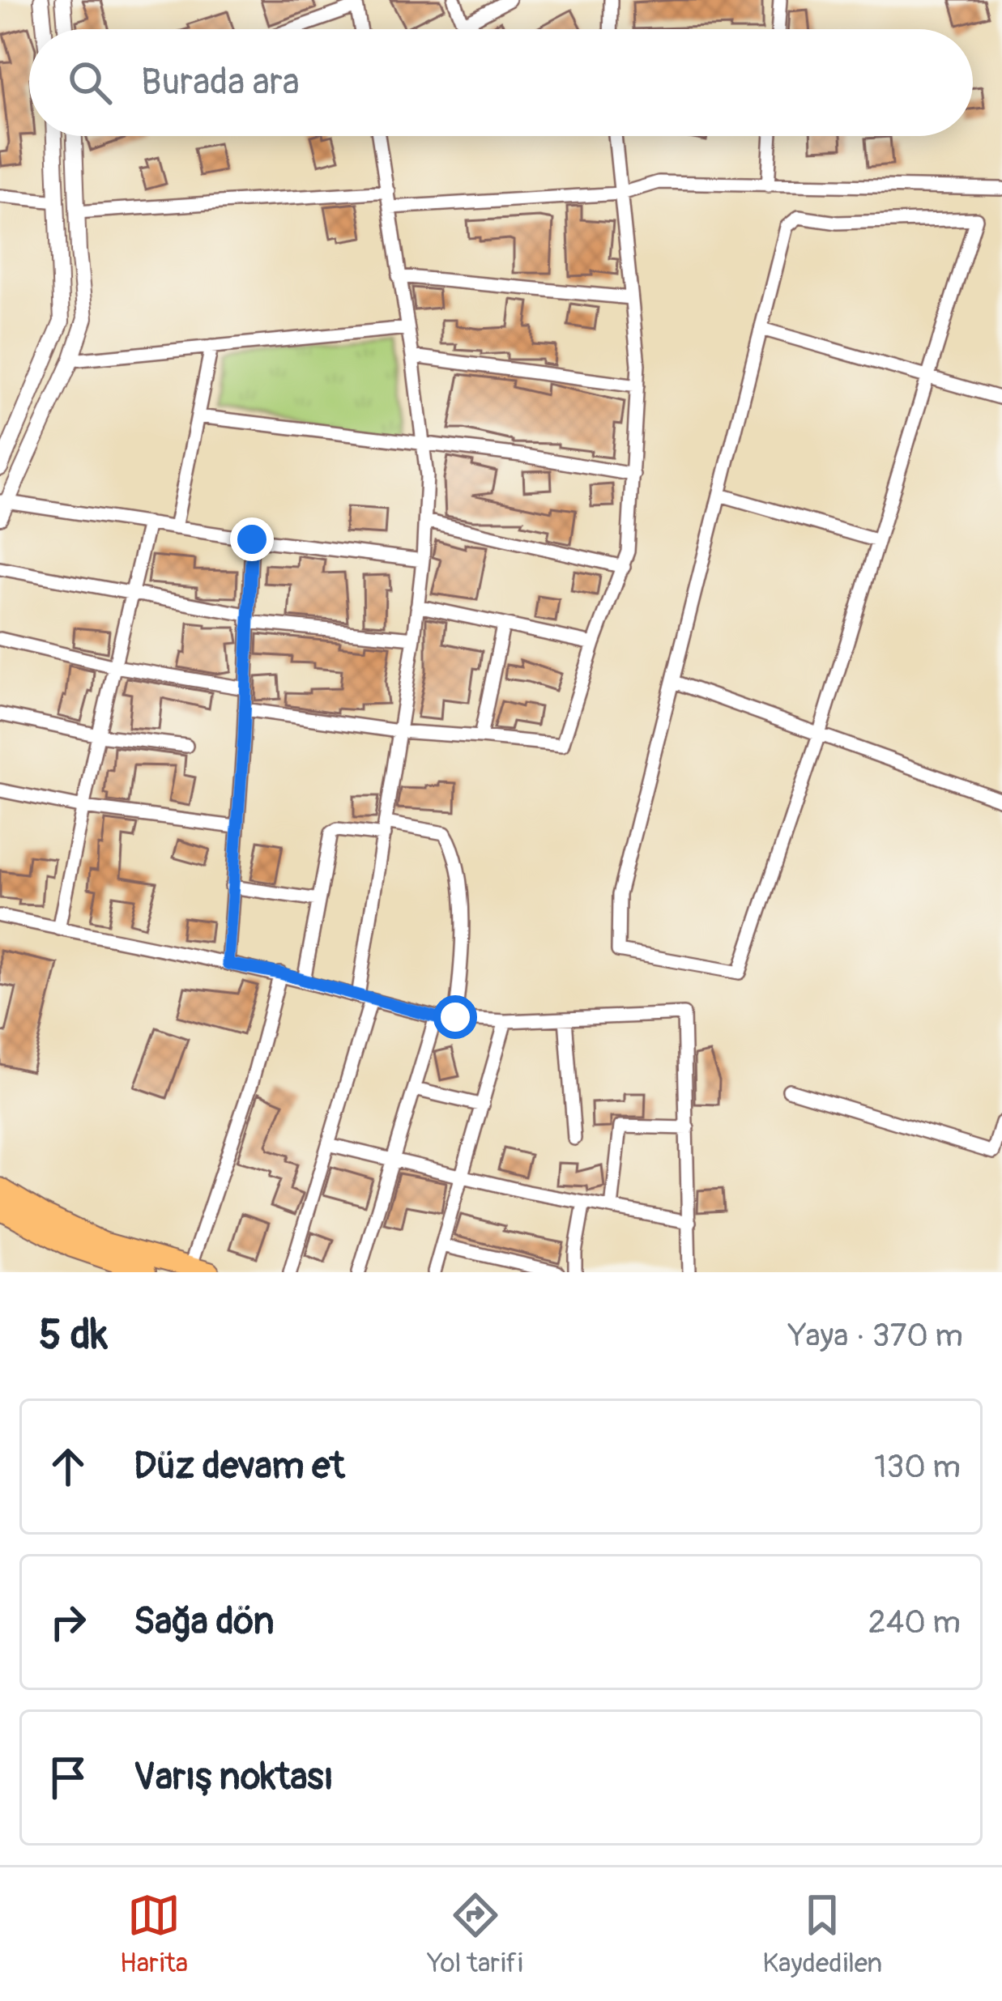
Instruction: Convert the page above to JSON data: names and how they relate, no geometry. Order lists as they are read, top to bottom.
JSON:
{
  "page": {
    "search": "Burada ara",
    "heading": ["5 dk", "Yaya · 370 m"],
    "list": [
      ["Düz devam et", "130 m"],
      ["Sağa dön", "240 m"],
      "Varış noktası"
    ],
    "nav": ["Harita", "Yol tarifi", "Kaydedilen"]
  }
}
